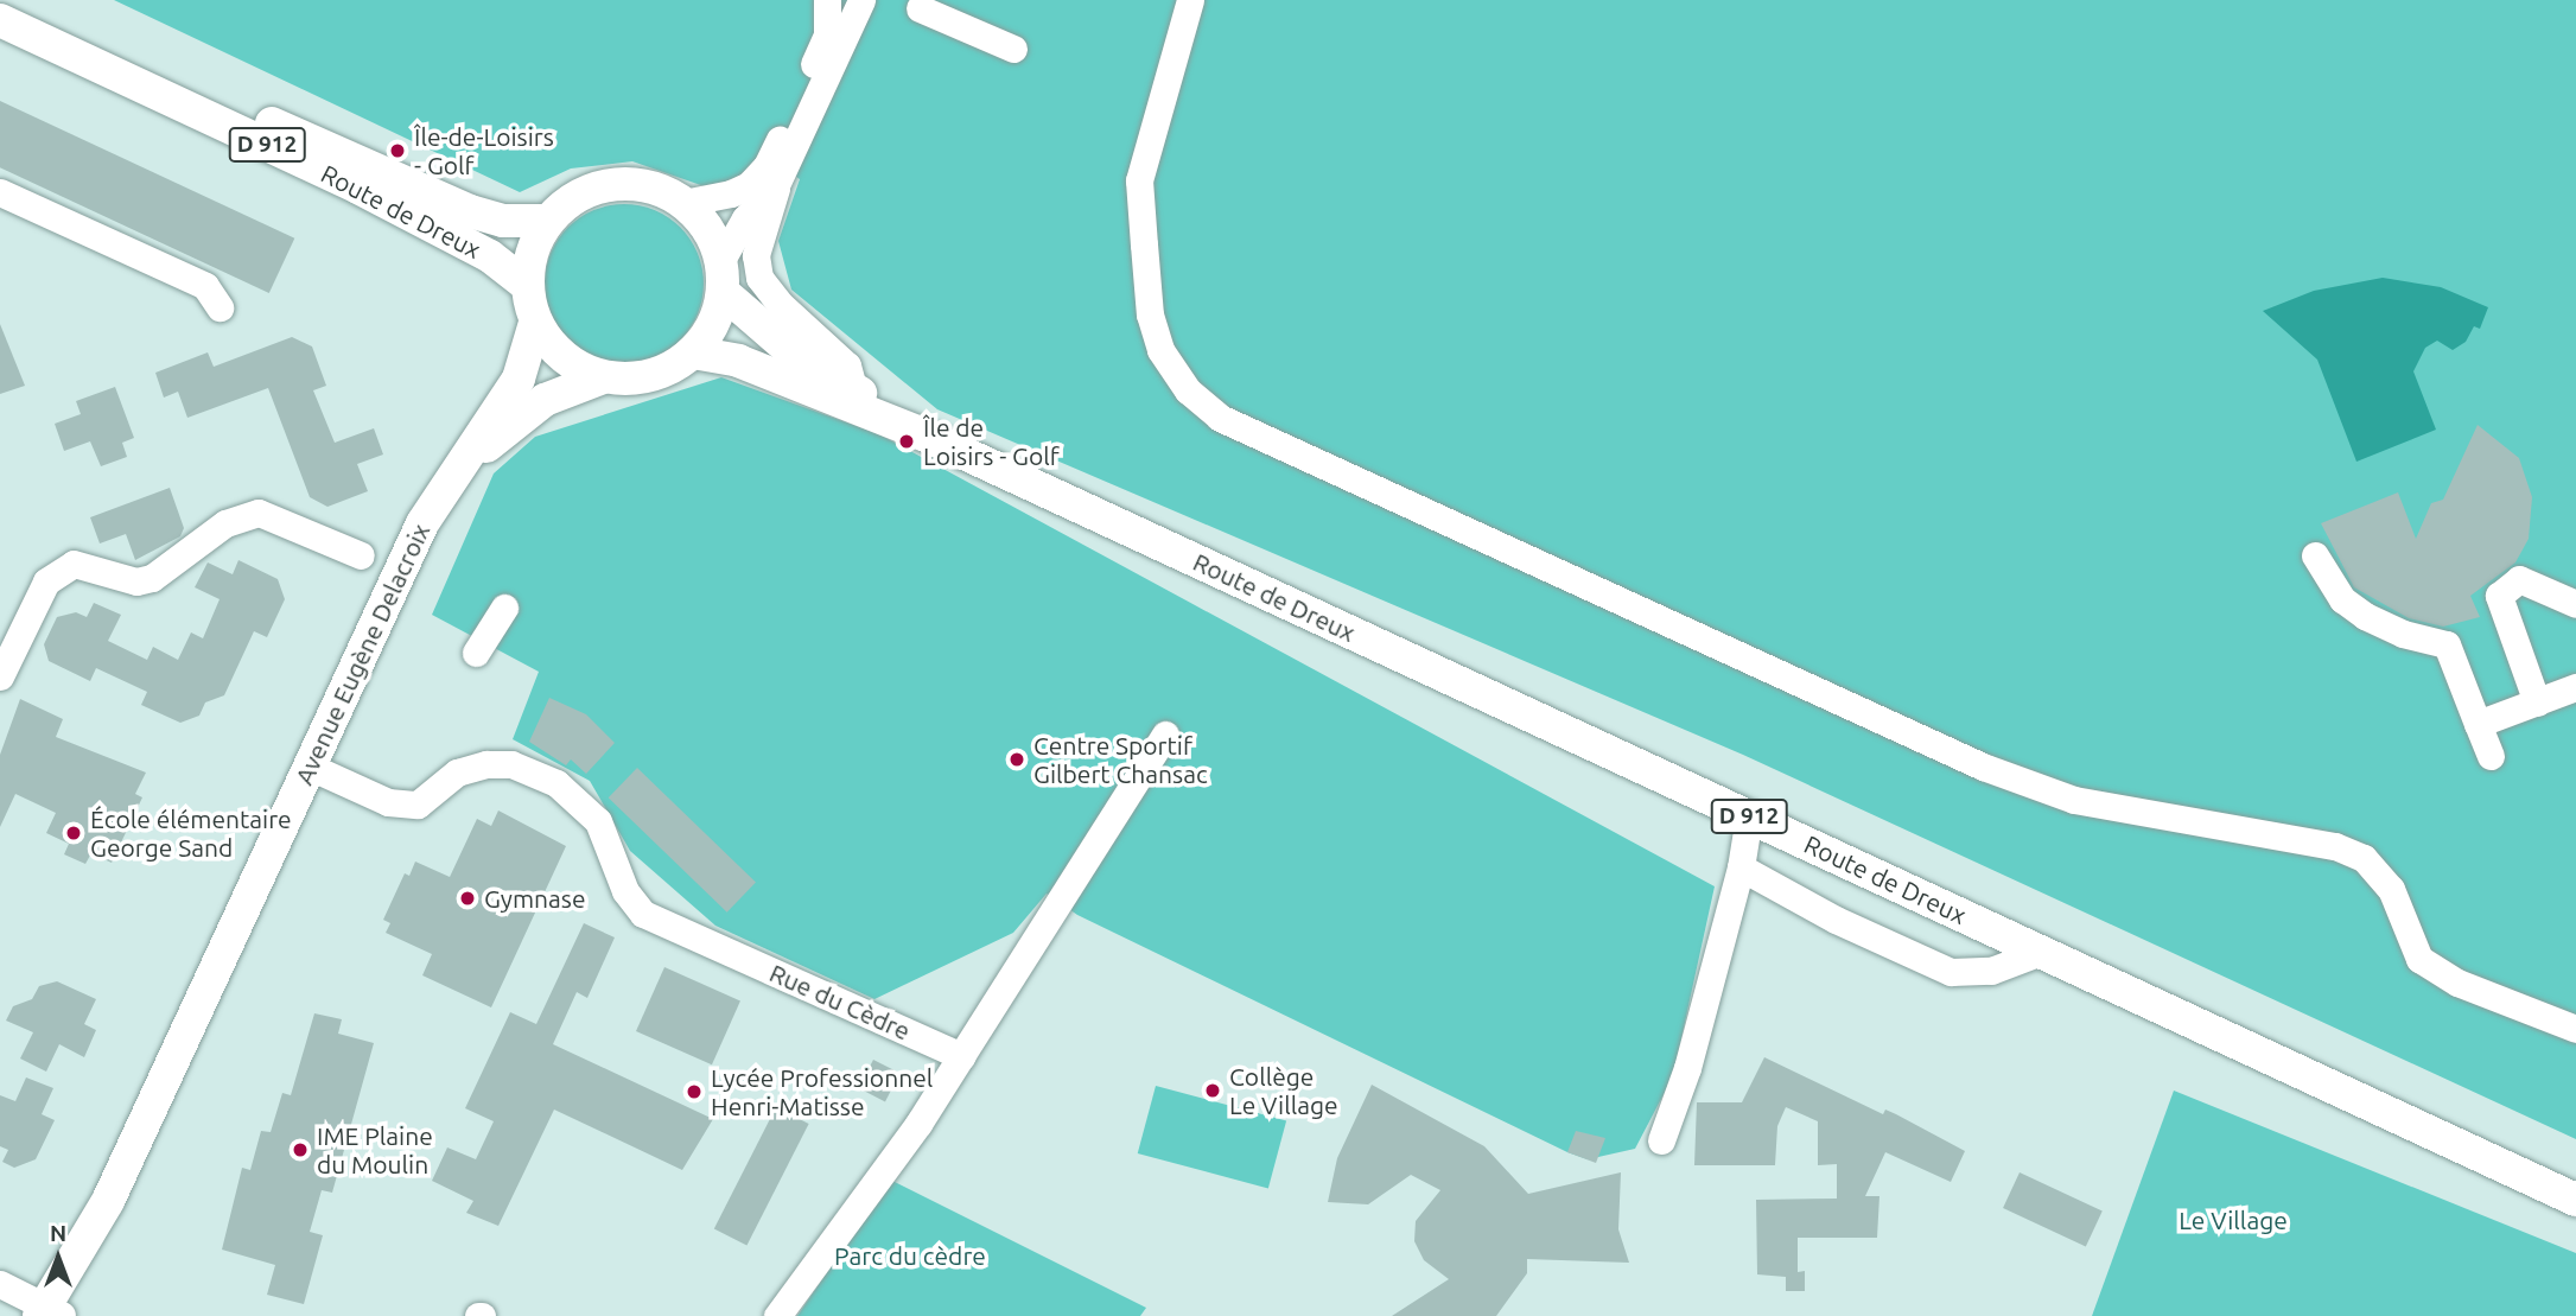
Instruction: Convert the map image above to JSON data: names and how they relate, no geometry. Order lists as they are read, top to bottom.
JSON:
{
  "streets": {
    "main road": ["D 912", "Route de Dreux", "Avenue Eugène Delacroix"],
    "street": ["Rue du Cèdre"]
  },
  "crossings": [
    ["Route de Dreux", "Avenue Eugène Delacroix"],
    ["Avenue Eugène Delacroix", "Rue du Cèdre"]
  ],
  "parks": ["Le Village", "Parc du cèdre"],
  "places": [
    "Île-de-Loisirs - Golf",
    "Île de Loisirs - Golf",
    "Centre Sportif Gilbert Chansac",
    "École élémentaire George Sand",
    "Gymnase",
    "Collège Le Village",
    "Lycée Professionnel Henri-Matisse",
    "IME Plaine du Moulin"
  ],
  "north": "top"
}
